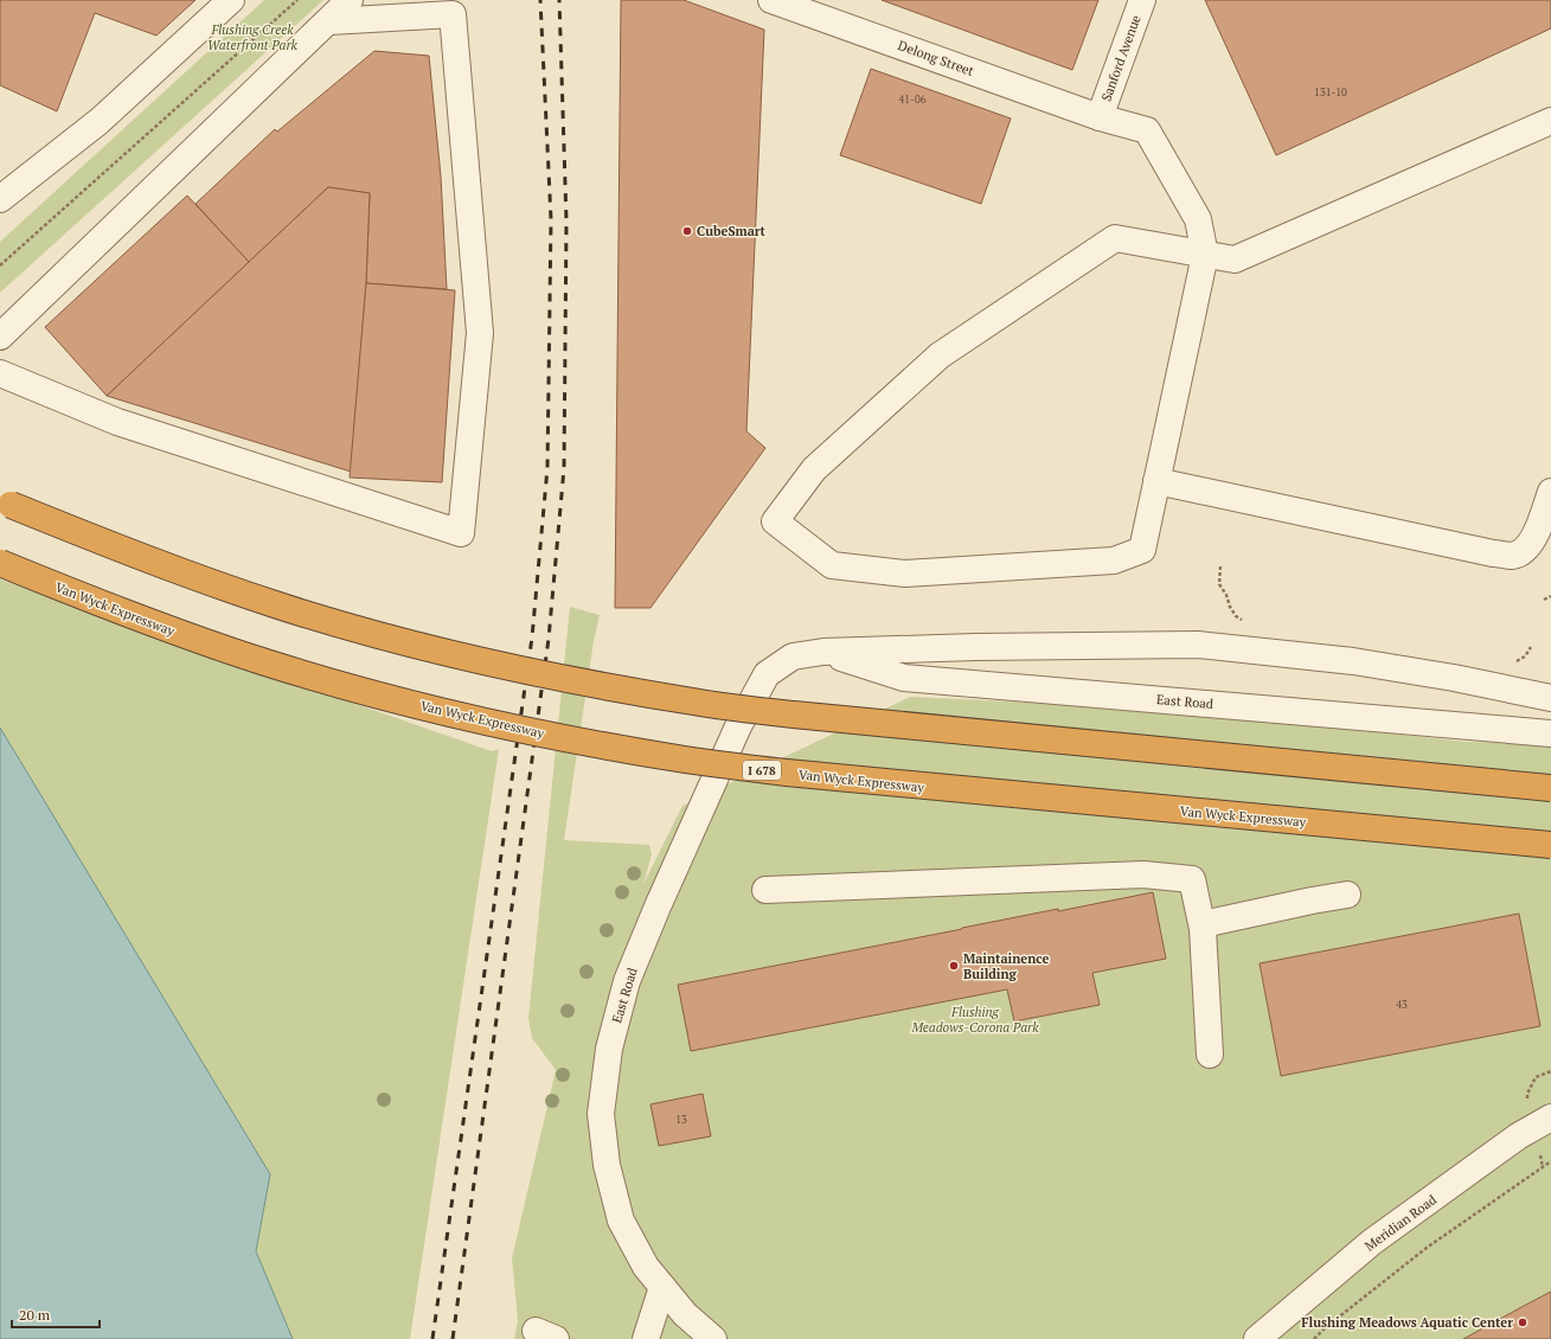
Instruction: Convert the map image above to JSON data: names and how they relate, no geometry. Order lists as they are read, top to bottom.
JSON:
{
  "streets": {
    "highway": ["Van Wyck Expressway", "I 678"],
    "street": [
      "Delong Street",
      "Sanford Avenue",
      "East Road",
      "Meridian Road"
    ]
  },
  "crossings": [
    ["Delong Street", "Sanford Avenue"]
  ],
  "parks": ["Flushing Creek Waterfront Park", "Flushing Meadows-Corona Park"],
  "places": ["CubeSmart", "Maintainence Building", "Flushing Meadows Aquatic Center"],
  "house_numbers": [
    "131-10",
    "41-06",
    "43",
    "13"
  ],
  "scale_bar": "20 m"
}
